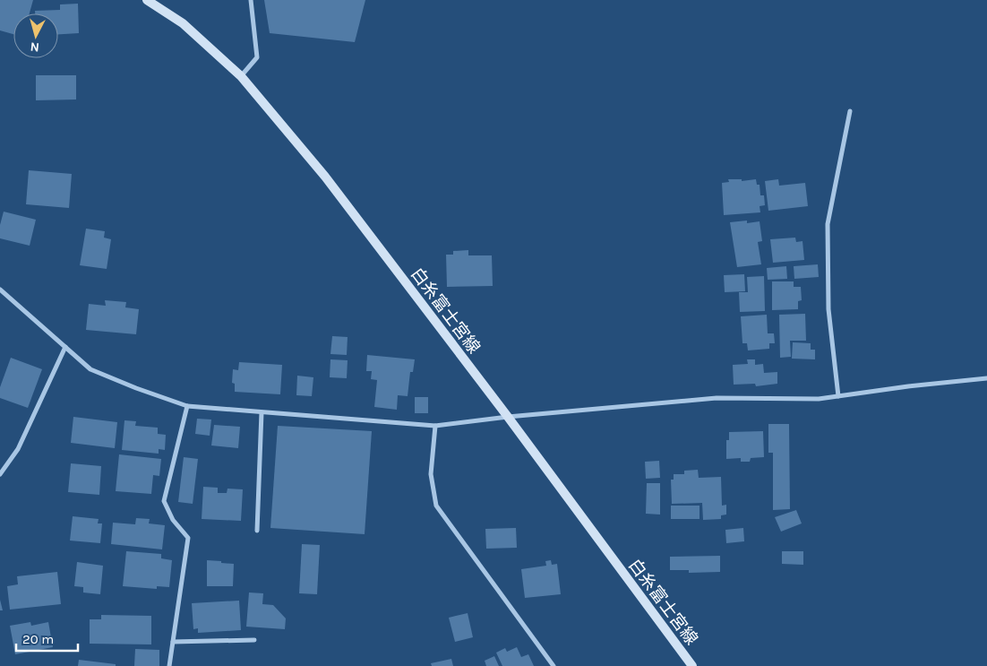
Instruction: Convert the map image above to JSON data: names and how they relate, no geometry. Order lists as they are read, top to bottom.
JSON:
{
  "streets": {
    "main road": ["白糸富士宮線"]
  },
  "scale_bar": "20 m",
  "north": "bottom"
}
